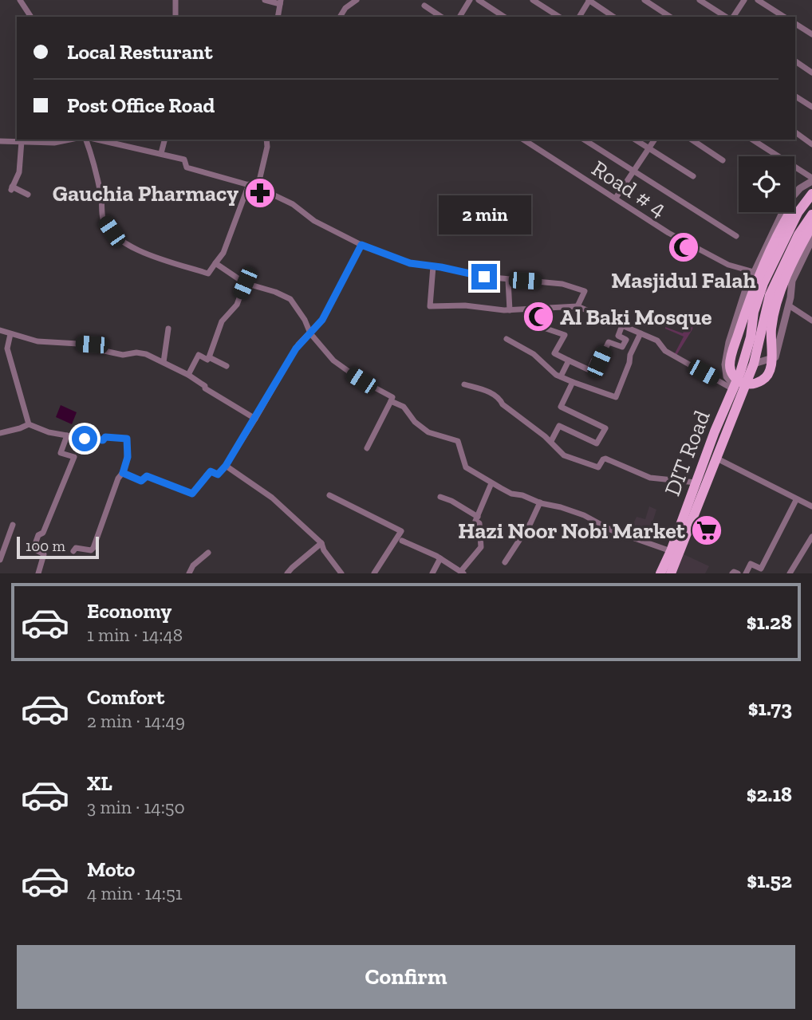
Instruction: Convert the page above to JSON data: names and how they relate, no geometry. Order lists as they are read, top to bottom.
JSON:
{
  "streets": {
    "main road": ["DIT Road"],
    "street": ["Road # 4"]
  },
  "places": {
    "pharmacy": ["Gauchia Pharmacy"],
    "mosque": ["Masjidul Falah", "Al Baki Mosque"],
    "supermarket": ["Hazi Noor Nobi Market"]
  },
  "scale_bar": "100 m",
  "page": {
    "banner": ["Local Resturant", "Post Office Road"],
    "bubble": "2 min",
    "scale": "100 m",
    "list": [
      {
        "name": "Economy",
        "note": "1 min · 14:48",
        "value": "$1.28"
      },
      {
        "name": "Comfort",
        "note": "2 min · 14:49",
        "value": "$1.73"
      },
      {
        "name": "XL",
        "note": "3 min · 14:50",
        "value": "$2.18"
      },
      {
        "name": "Moto",
        "note": "4 min · 14:51",
        "value": "$1.52"
      }
    ],
    "buttons": "Confirm"
  }
}
